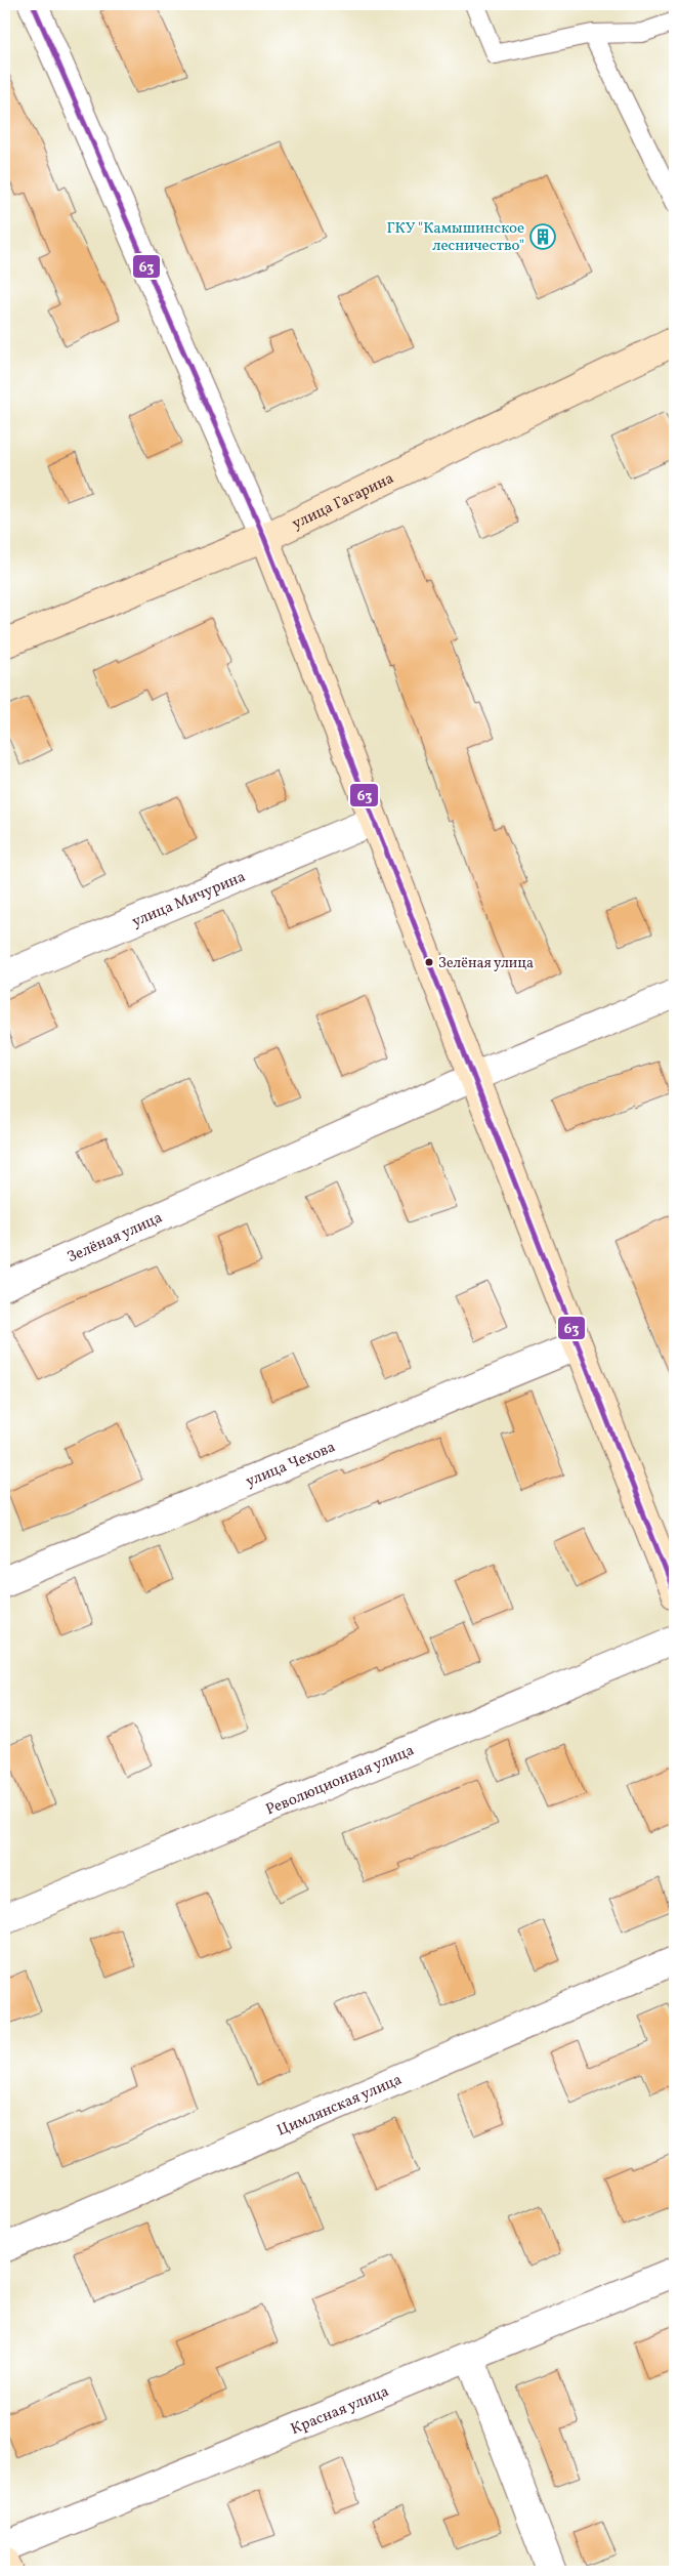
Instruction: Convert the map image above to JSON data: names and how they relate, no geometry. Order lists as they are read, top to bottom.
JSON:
{
  "streets": {
    "street": [
      "улица Гагарина",
      "улица Мичурина",
      "Зелёная улица",
      "улица Чехова",
      "Революционная улица",
      "Цимлянская улица",
      "Красная улица"
    ]
  },
  "places": {
    "building": ["ГКУ \"Камышинское лесничество\""],
    "other": ["Зелёная улица"]
  },
  "lines": ["transit line 63"]
}
